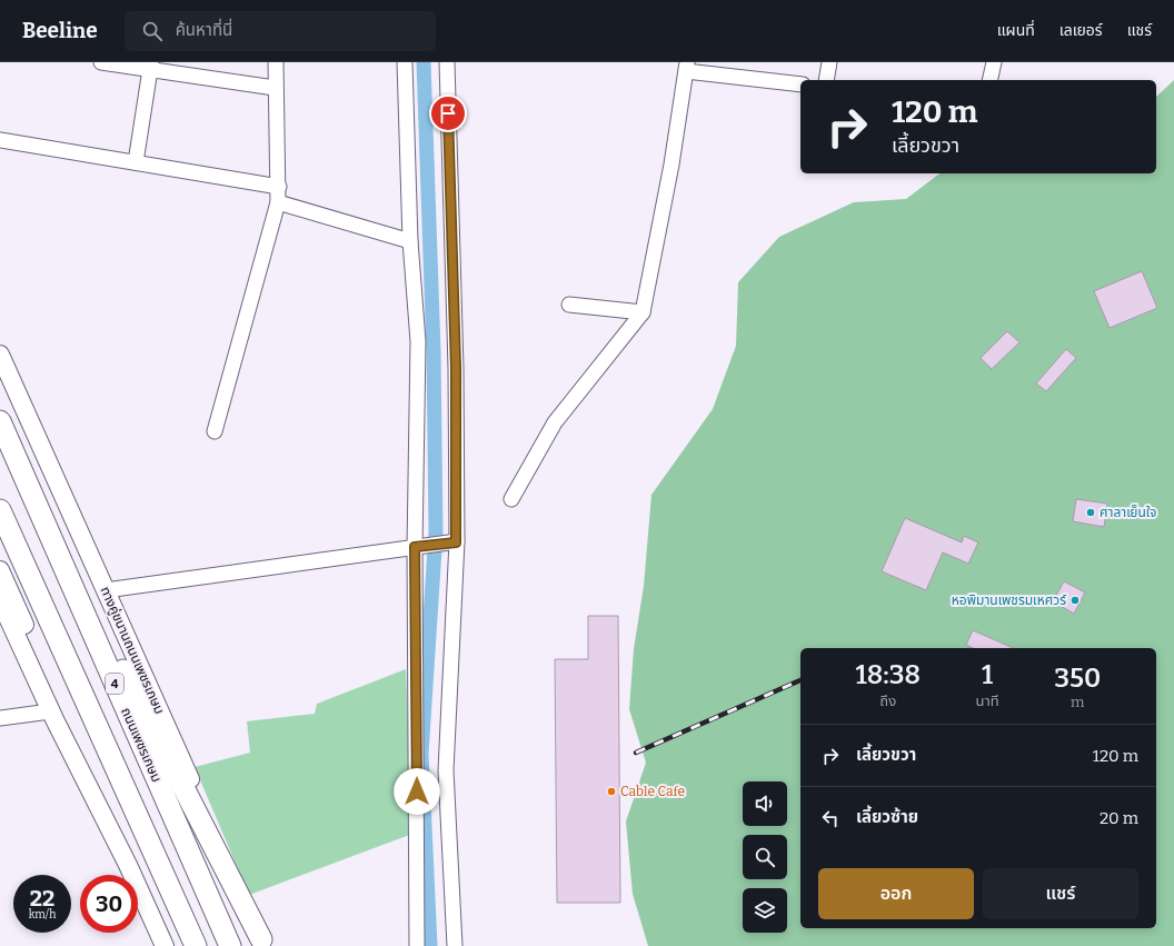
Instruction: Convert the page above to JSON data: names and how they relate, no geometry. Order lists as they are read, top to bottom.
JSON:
{
  "streets": {
    "highway": ["4", "ถนนเพชรเกษม"],
    "main road": ["ทางคู่ขนานถนนเพชรเกษม"]
  },
  "places": ["ศาลาเย็นใจ", "หอพิมานเพชรมเหศวร์", "Cable Cafe"],
  "page": {
    "header": "Beeline",
    "search": "ค้นหาที่นี่",
    "nav": ["แผนที่", "เลเยอร์", "แชร์"],
    "turn": ["120 m", "เลี้ยวขวา"],
    "eta": [
      "18:38",
      "ถึง",
      "1",
      "นาที",
      "350",
      "m"
    ],
    "list": [
      {
        "name": "เลี้ยวขวา",
        "value": "120 m"
      },
      {
        "name": "เลี้ยวซ้าย",
        "value": "20 m"
      }
    ],
    "buttons": ["ออก", "แชร์"],
    "speed": "22 km/h",
    "limit": "30"
  }
}
